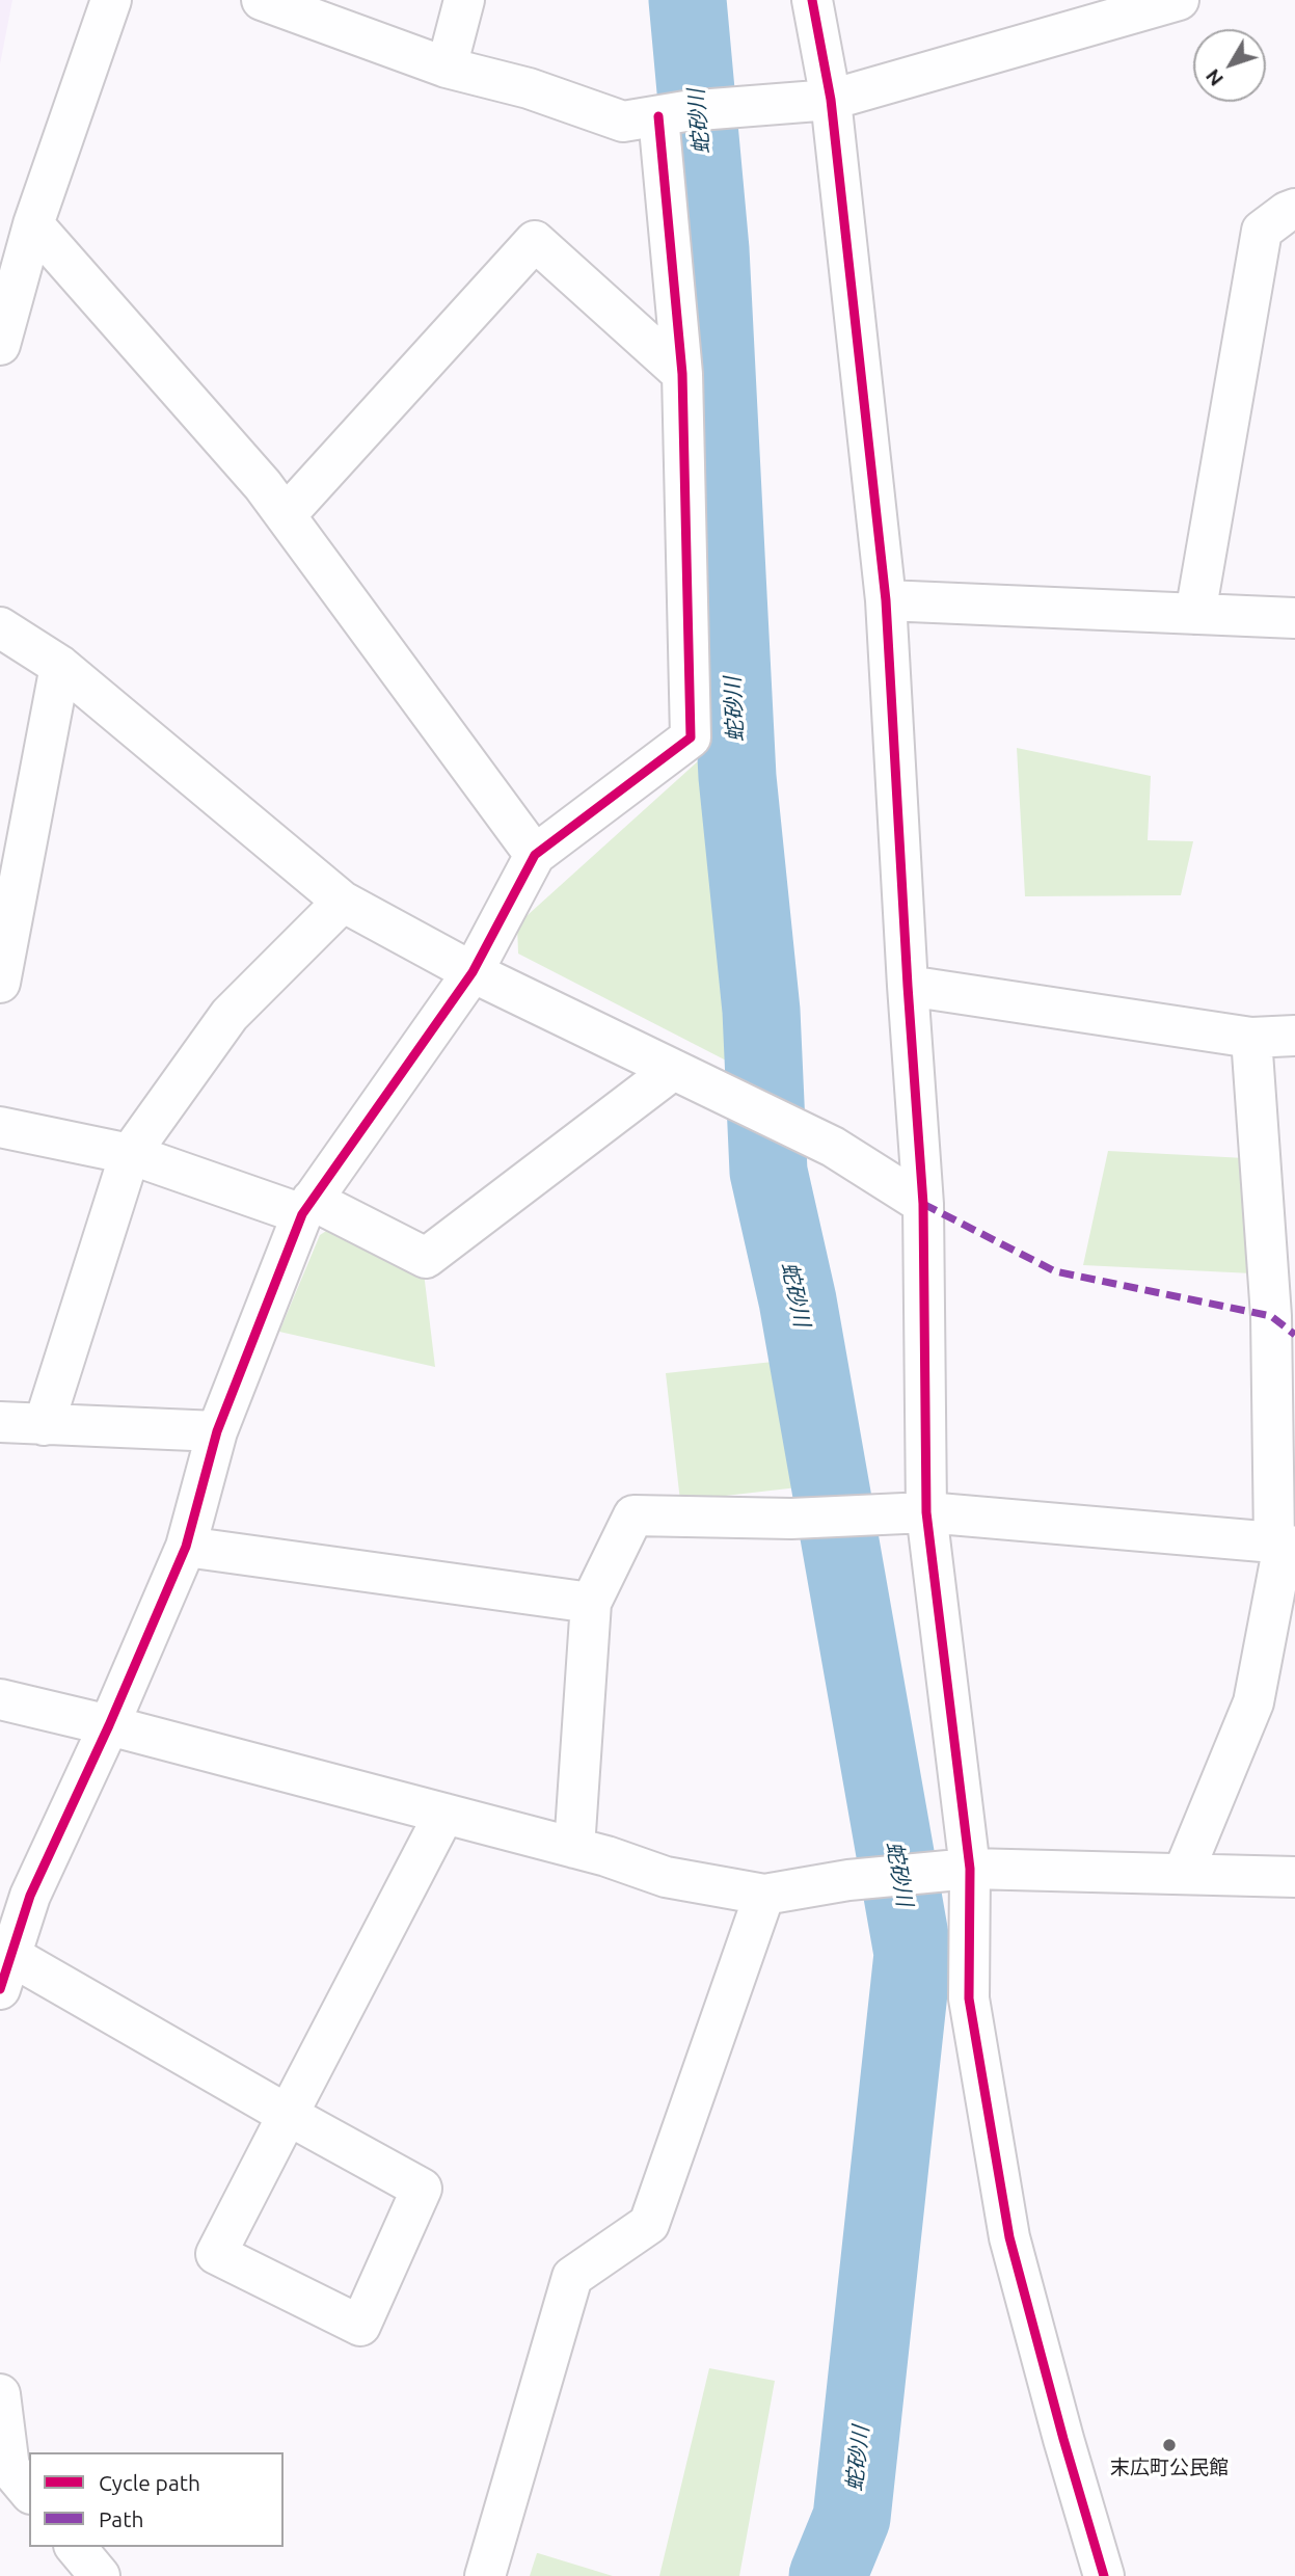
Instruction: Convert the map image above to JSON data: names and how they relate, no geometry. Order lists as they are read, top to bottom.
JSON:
{
  "water": ["蛇砂川"],
  "places": ["末広町公民館"],
  "legend": ["Cycle path", "Path"],
  "north": "bottom left"
}
